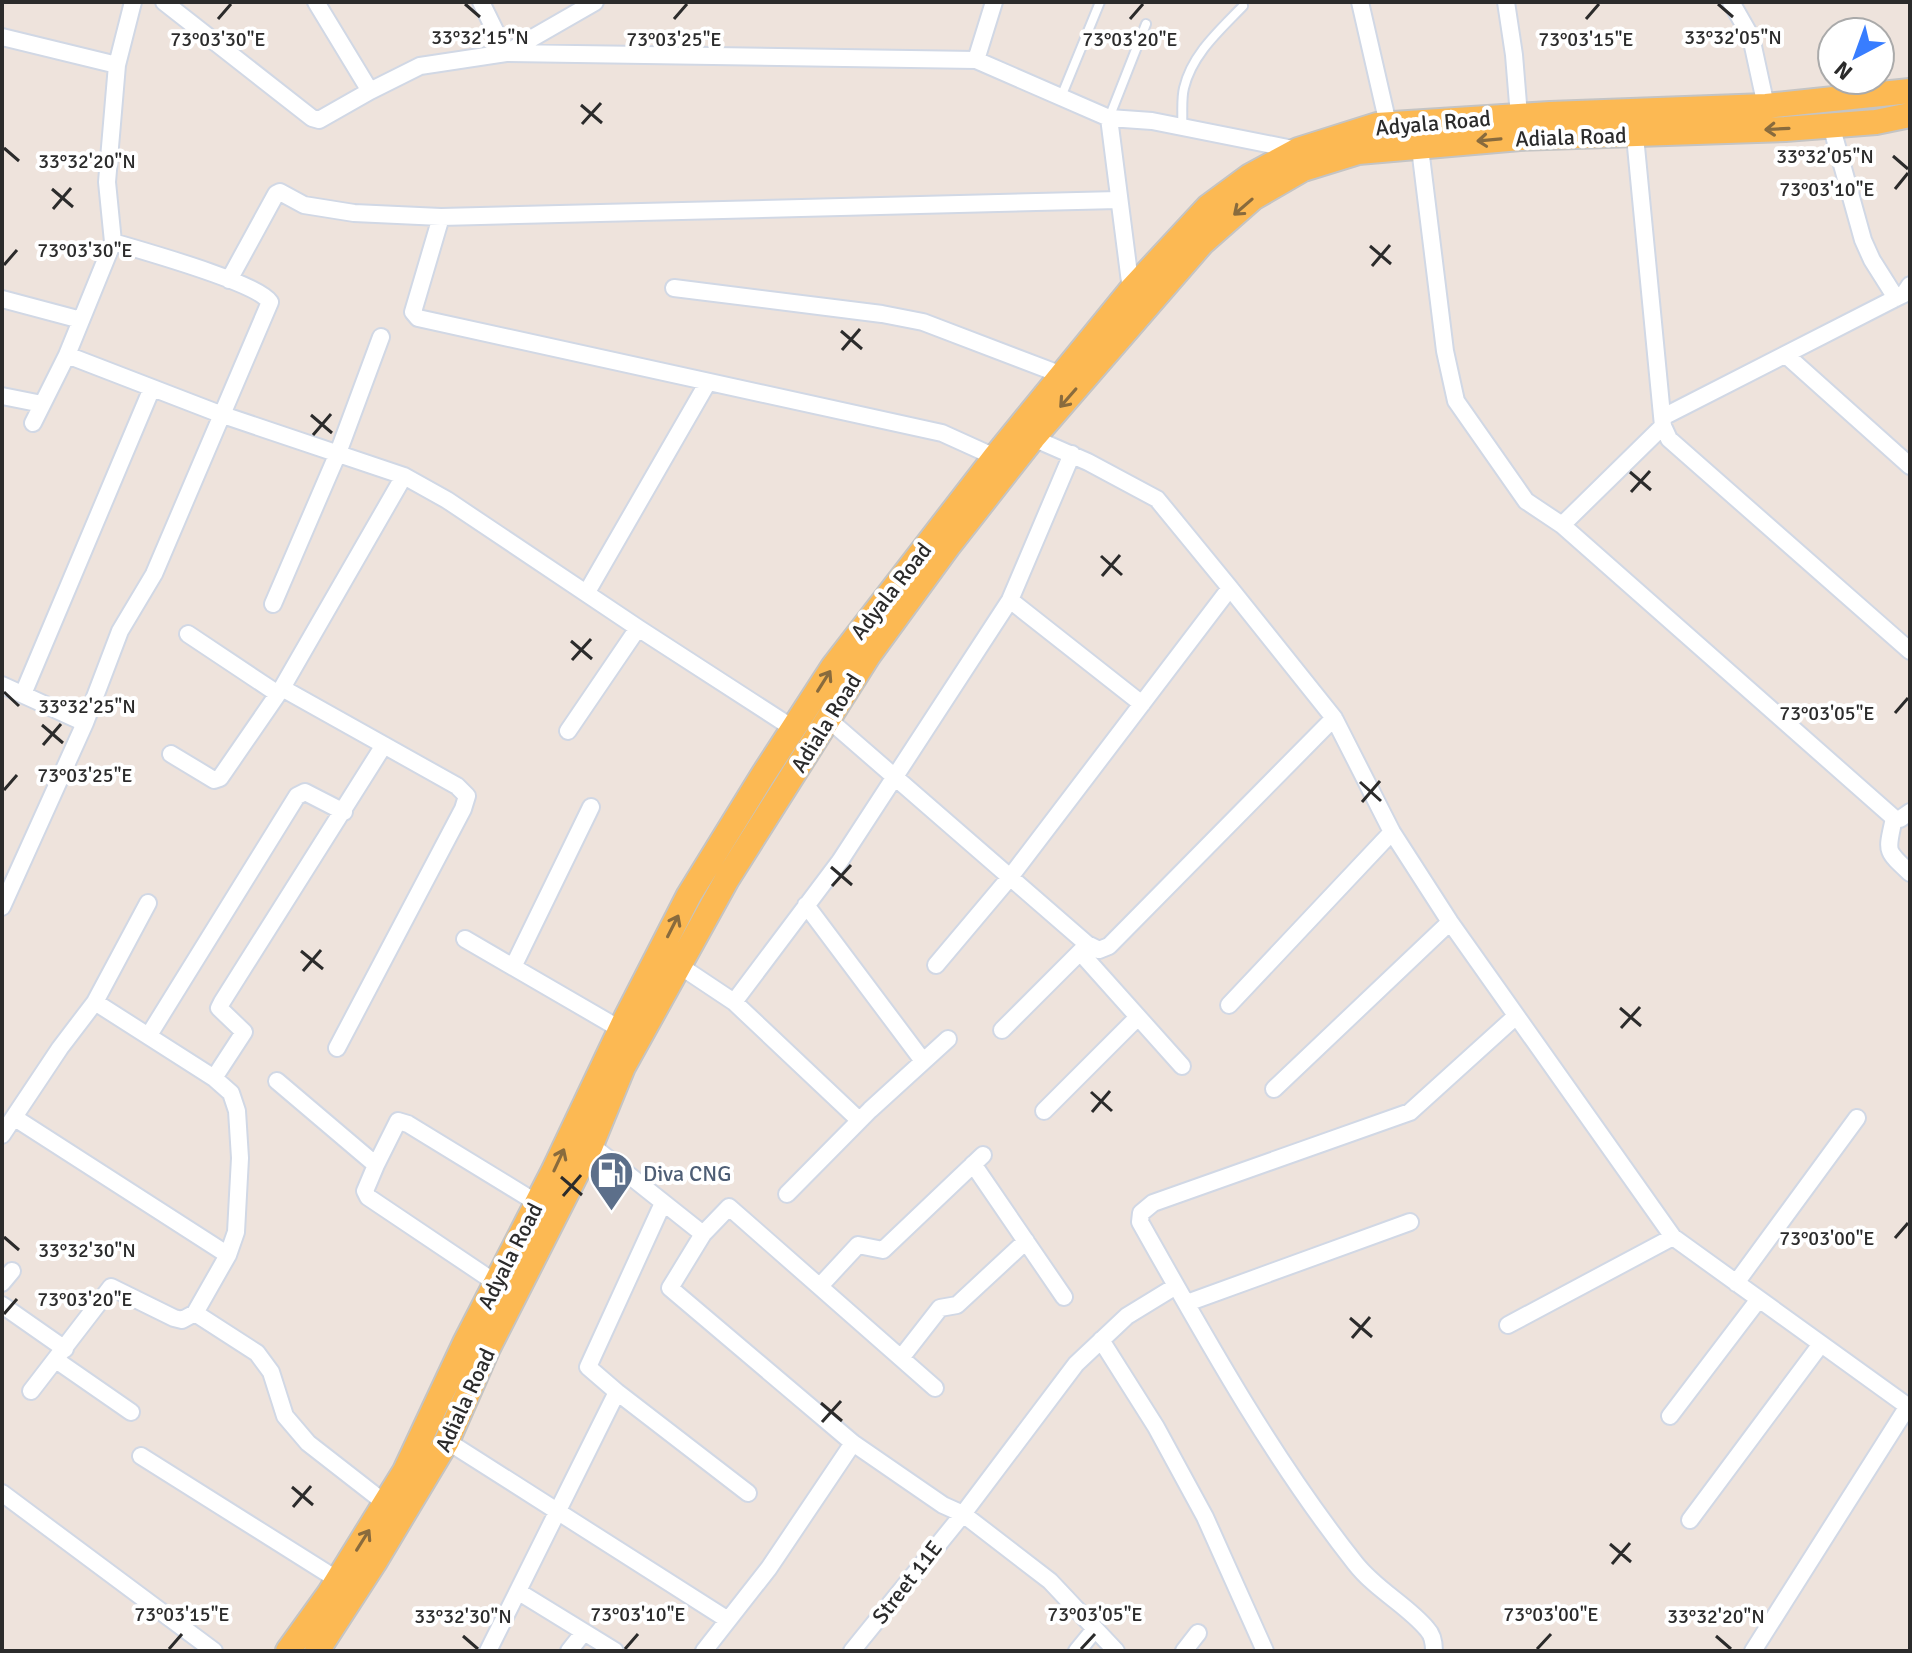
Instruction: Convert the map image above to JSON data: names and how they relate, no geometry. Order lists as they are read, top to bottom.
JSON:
{
  "streets": {
    "main road": ["Adyala Road", "Adiala Road"],
    "street": ["Street 11E"]
  },
  "crossings": [
    ["Adyala Road", "Adiala Road"]
  ],
  "one_way": ["Adyala Road", "Adiala Road"],
  "places": {
    "fuel station": ["Diva CNG"]
  },
  "north": "bottom left",
  "coordinates": [
    "33°32'15\"N",
    "33°32'05\"N",
    "73°03'30\"E",
    "73°03'25\"E",
    "73°03'20\"E",
    "73°03'15\"E",
    "33°32'20\"N",
    "73°03'10\"E",
    "33°32'25\"N",
    "73°03'05\"E",
    "73°03'00\"E",
    "33°32'30\"N"
  ]
}
